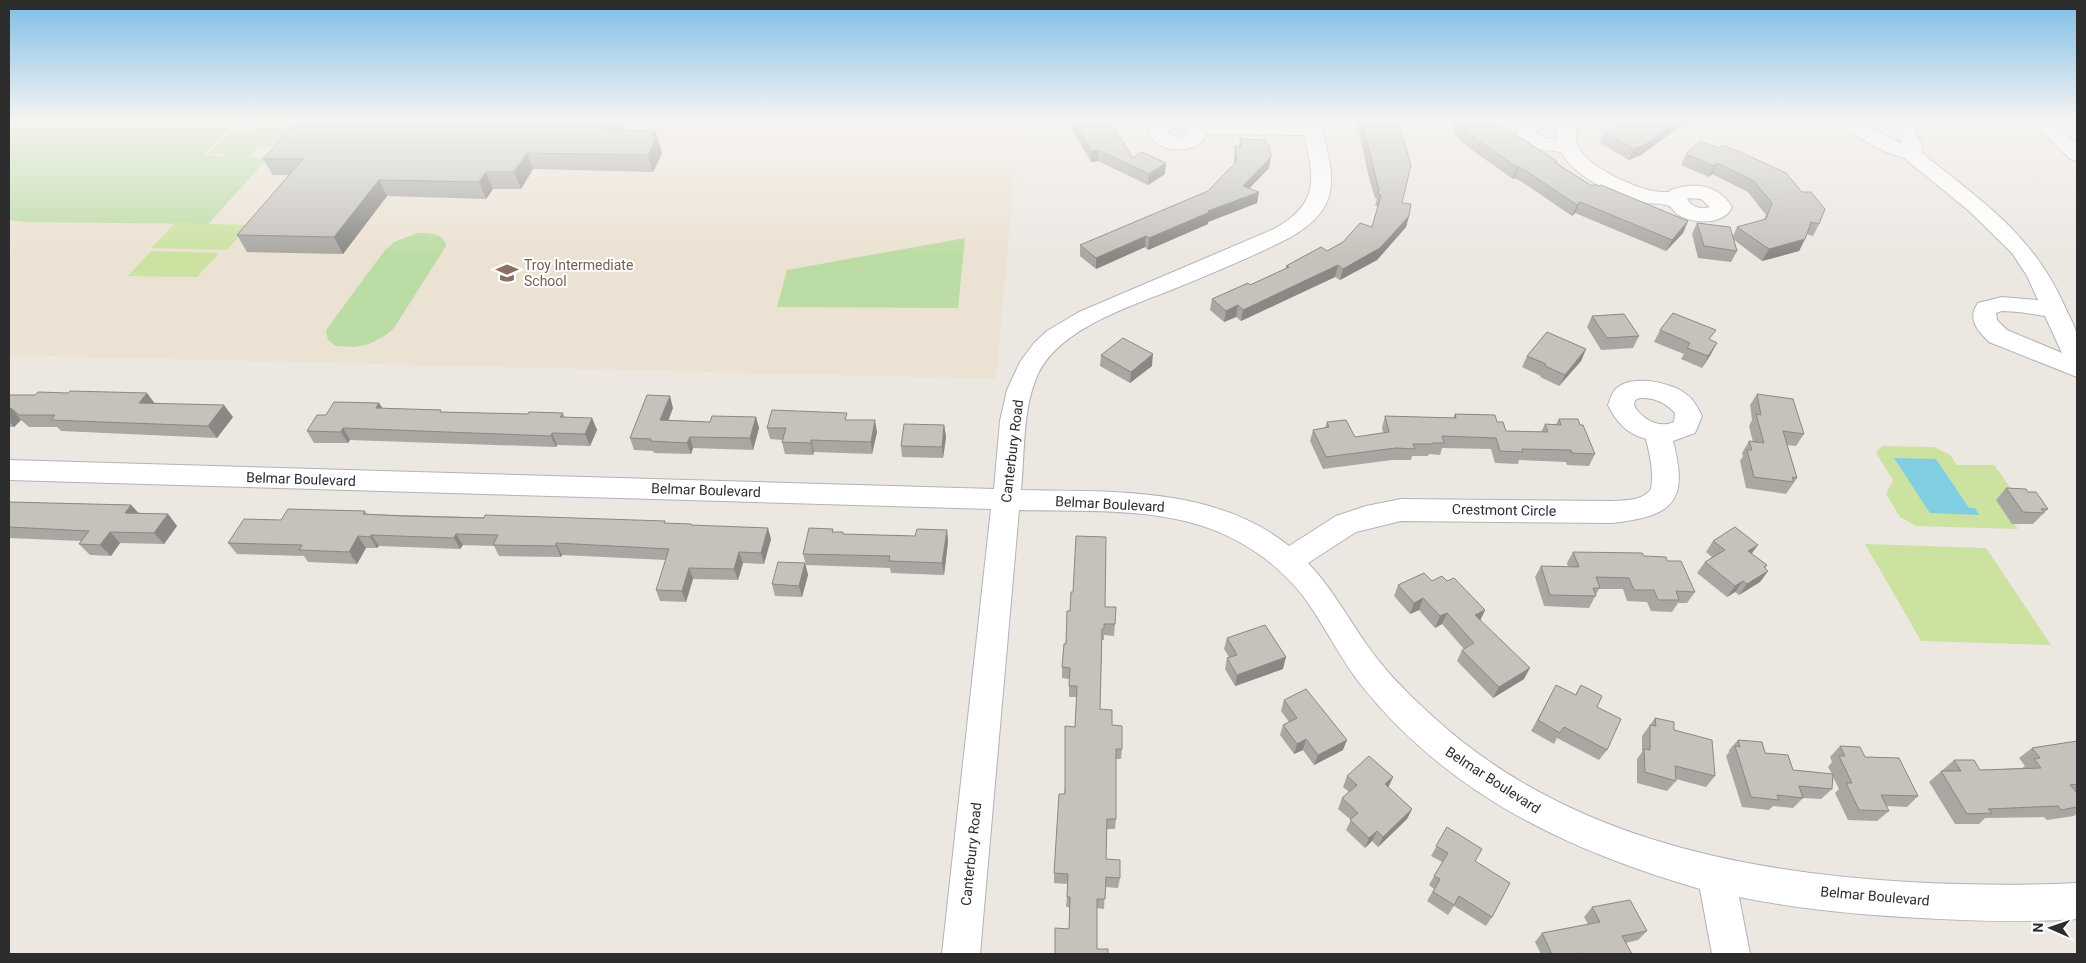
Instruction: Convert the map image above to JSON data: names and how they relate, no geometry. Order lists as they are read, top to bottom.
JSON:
{
  "streets": {
    "street": ["Canterbury Road", "Belmar Boulevard", "Crestmont Circle"]
  },
  "crossings": [
    ["Canterbury Road", "Belmar Boulevard"],
    ["Belmar Boulevard", "Crestmont Circle"]
  ],
  "places": {
    "school or university": ["Troy Intermediate School"]
  },
  "north": "left"
}
